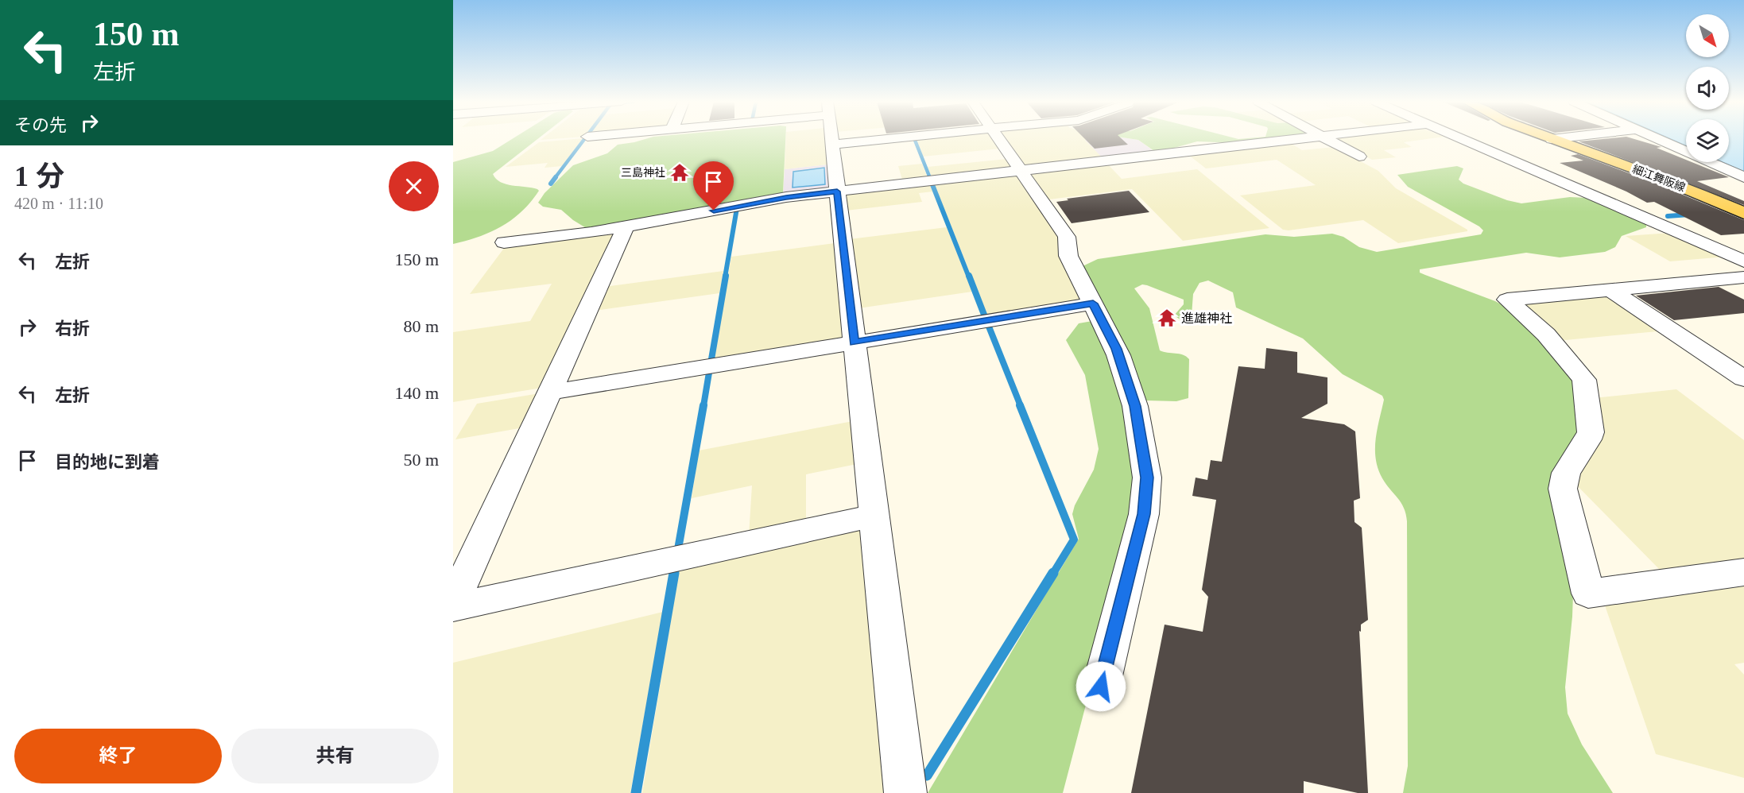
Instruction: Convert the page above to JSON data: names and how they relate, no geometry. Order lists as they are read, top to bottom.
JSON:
{
  "streets": {
    "main road": ["細江舞阪線"]
  },
  "places": {
    "temple": ["三島神社", "進雄神社"]
  },
  "north": "bottom right",
  "page": {
    "turn": ["150 m", "左折"],
    "then": "その先",
    "heading": ["1 分", "420 m · 11:10"],
    "list": [
      {
        "name": "左折",
        "value": "150 m"
      },
      {
        "name": "右折",
        "value": "80 m"
      },
      {
        "name": "左折",
        "value": "140 m"
      },
      {
        "name": "目的地に到着",
        "value": "50 m"
      }
    ],
    "buttons": ["終了", "共有"]
  }
}
